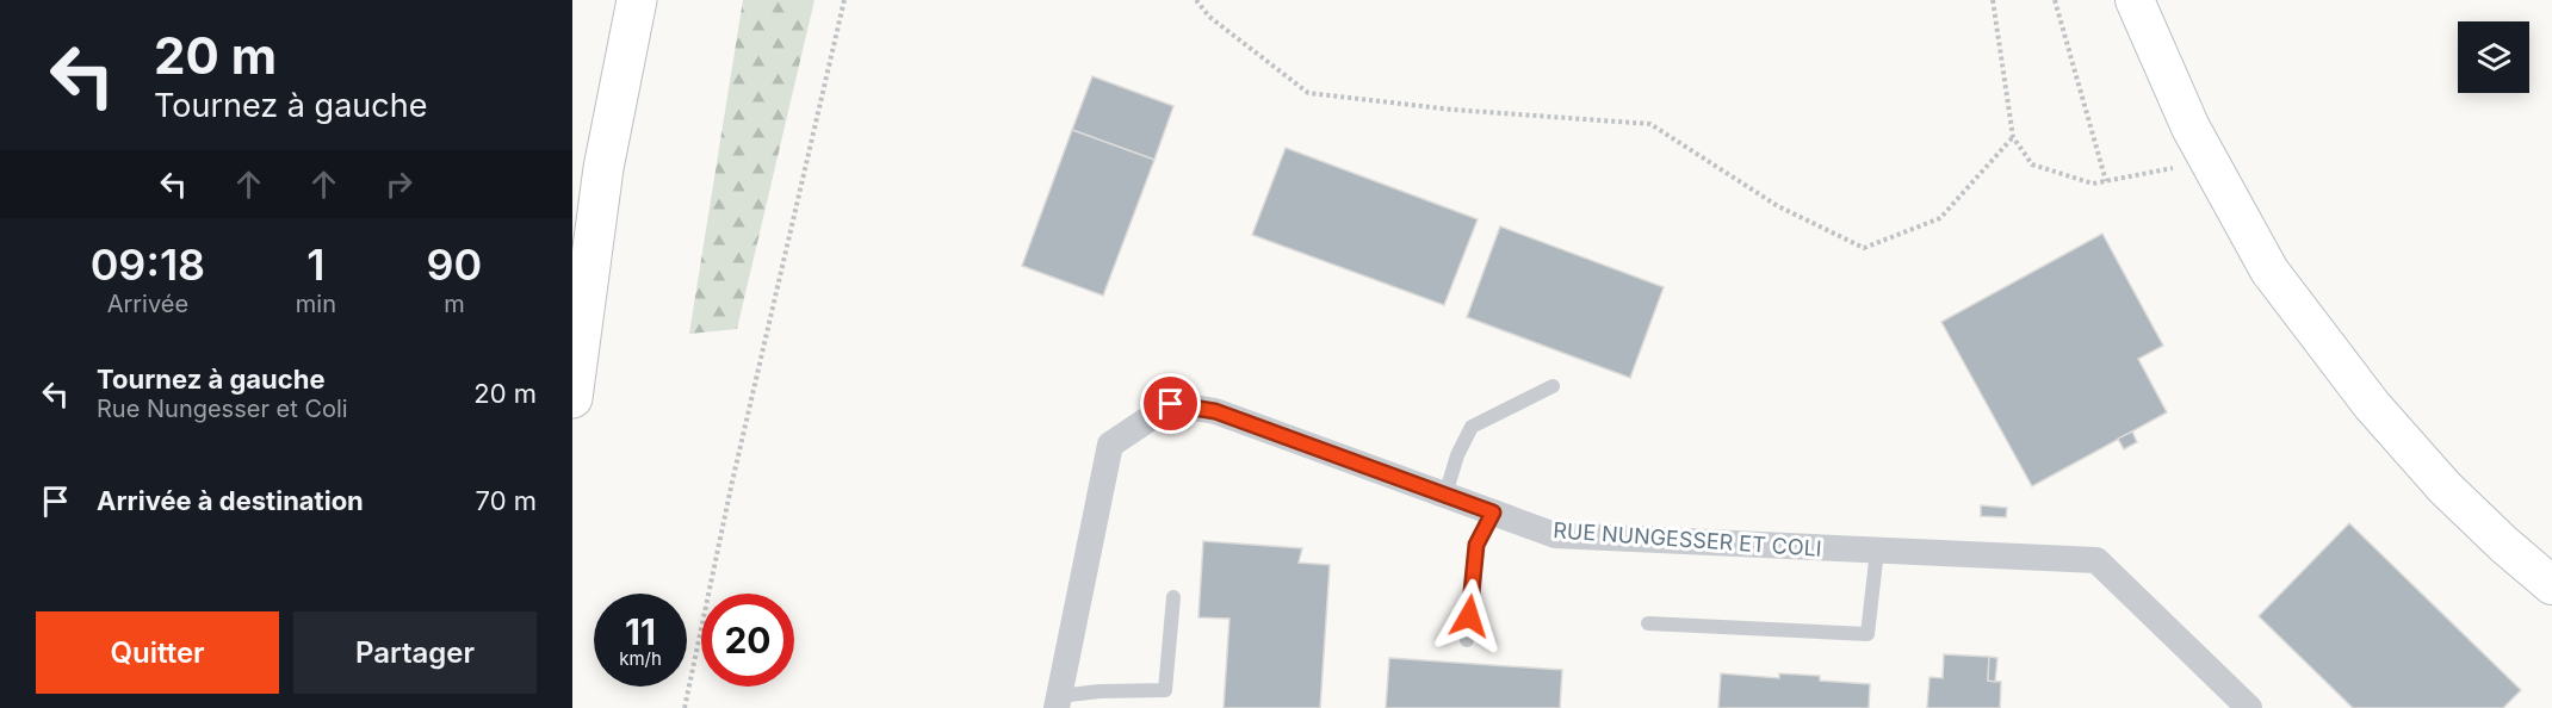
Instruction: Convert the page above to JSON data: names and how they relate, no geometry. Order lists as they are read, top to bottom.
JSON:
{
  "streets": {
    "street": ["RUE NUNGESSER ET COLI"]
  },
  "page": {
    "turn": ["20 m", "Tournez à gauche"],
    "eta": [
      "09:18",
      "Arrivée",
      "1",
      "min",
      "90",
      "m"
    ],
    "list": [
      {
        "name": "Tournez à gauche",
        "note": "Rue Nungesser et Coli",
        "value": "20 m"
      },
      {
        "name": "Arrivée à destination",
        "value": "70 m"
      }
    ],
    "speed": "11 km/h",
    "limit": "20",
    "buttons": ["Quitter", "Partager"]
  }
}
